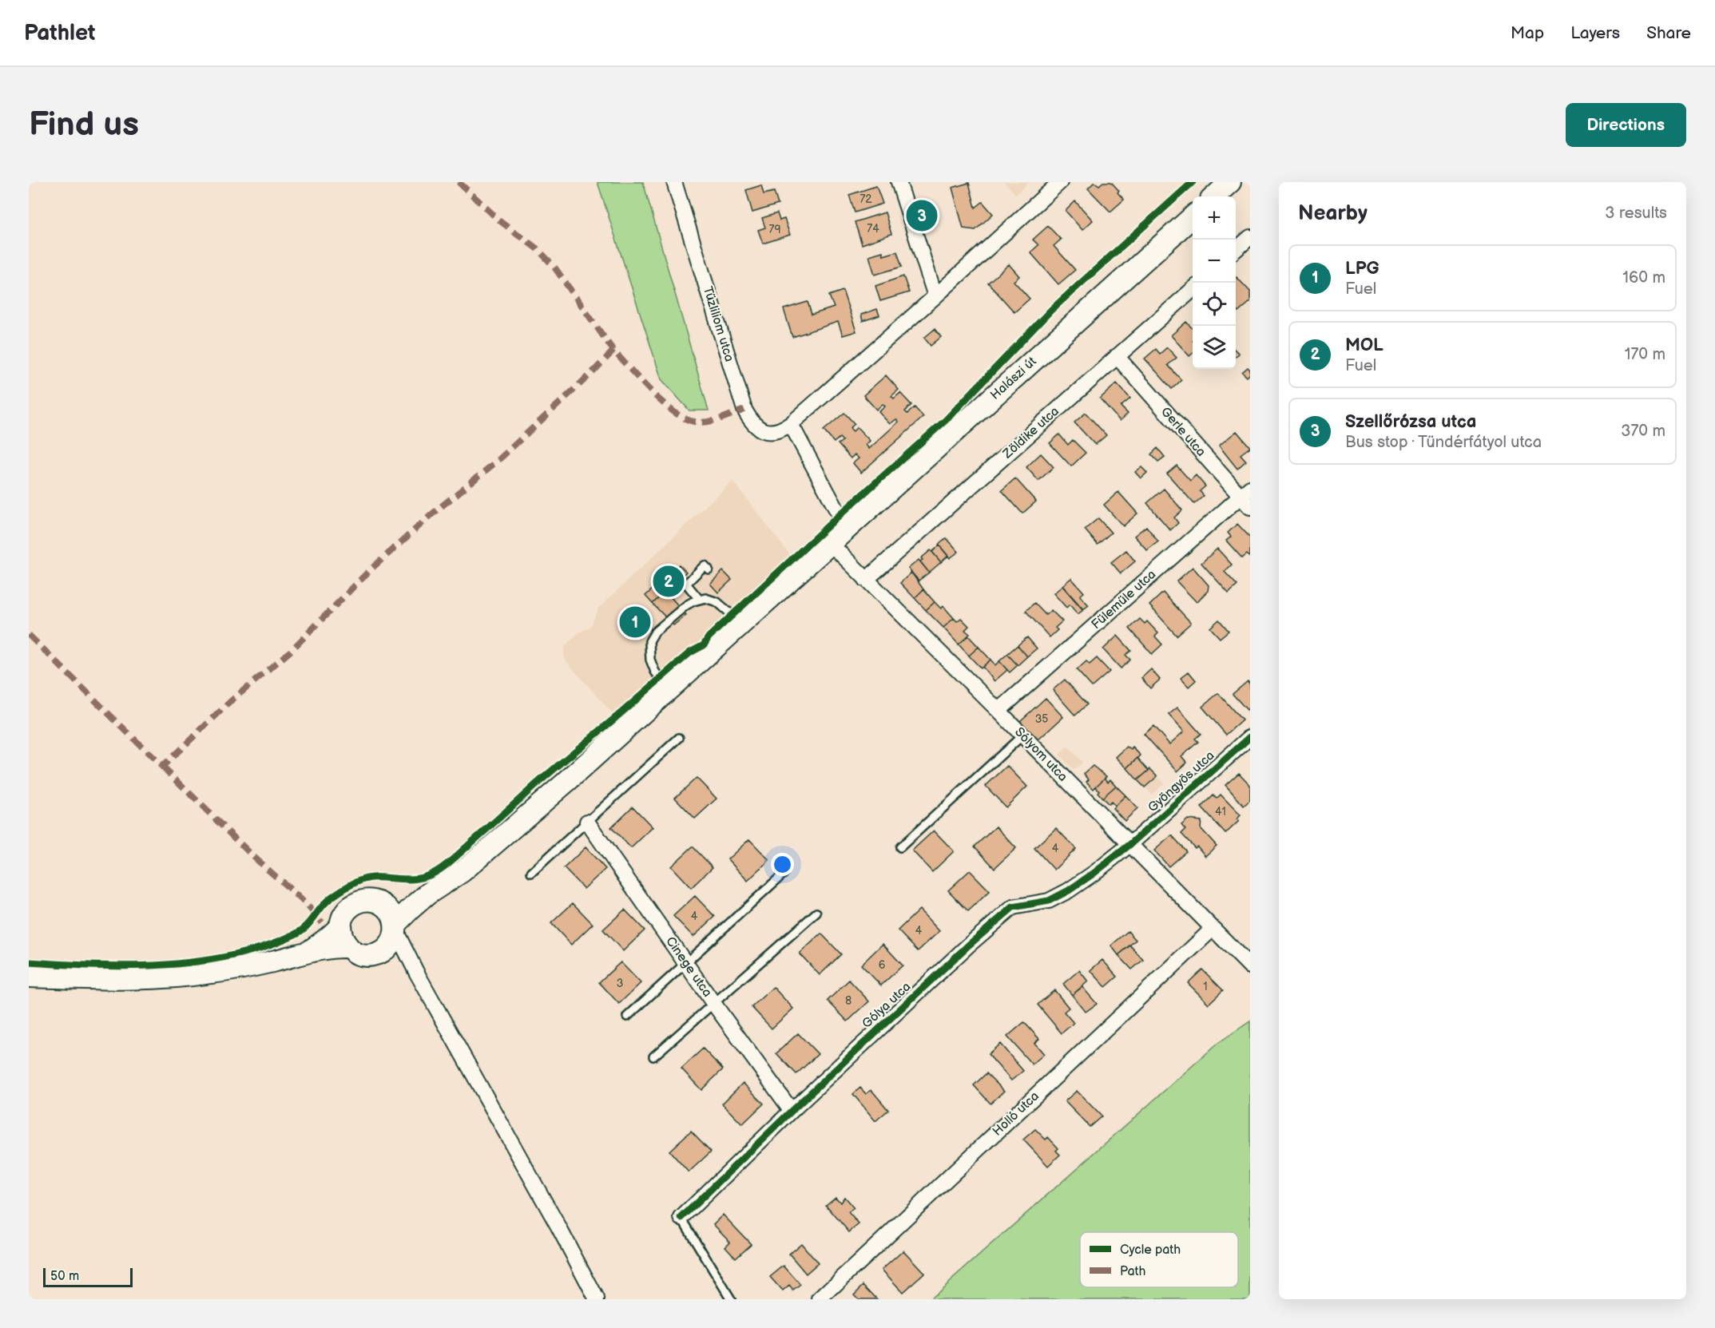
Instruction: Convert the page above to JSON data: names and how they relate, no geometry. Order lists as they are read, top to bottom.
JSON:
{
  "streets": {
    "main road": ["Halászi út"],
    "street": [
      "Tűzliliom utca",
      "Gerle utca",
      "Zöldike utca",
      "Fülemüle utca",
      "Sólyom utca",
      "Gyöngyös utca",
      "Cinege utca",
      "Gólya utca",
      "Holló utca"
    ]
  },
  "crossings": [
    ["Halászi út", "Sólyom utca"],
    ["Gerle utca", "Zöldike utca"],
    ["Gerle utca", "Fülemüle utca"],
    ["Zöldike utca", "Sólyom utca"],
    ["Fülemüle utca", "Sólyom utca"],
    ["Sólyom utca", "Gyöngyös utca"],
    ["Sólyom utca", "Gólya utca"],
    ["Sólyom utca", "Holló utca"],
    ["Gyöngyös utca", "Gólya utca"],
    ["Cinege utca", "Gólya utca"]
  ],
  "house_numbers": [
    "72",
    "74",
    "79",
    "35",
    "41",
    "4",
    "4",
    "4",
    "6",
    "3",
    "1",
    "8"
  ],
  "legend": ["Cycle path", "Path"],
  "scale_bar": "50 m",
  "page": {
    "header": "Pathlet",
    "nav": ["Map", "Layers", "Share"],
    "buttons": "Directions",
    "title": "Find us",
    "heading": ["Nearby", "3 results"],
    "map_buttons": ["+", "−"],
    "pins": ["3", "2", "1"],
    "list": [
      {
        "mark": "1",
        "name": "LPG",
        "note": "Fuel",
        "value": "160 m"
      },
      {
        "mark": "2",
        "name": "MOL",
        "note": "Fuel",
        "value": "170 m"
      },
      {
        "mark": "3",
        "name": "Szellőrózsa utca",
        "note": "Bus stop · Tündérfátyol utca",
        "value": "370 m"
      }
    ],
    "scale": "50 m"
  }
}
